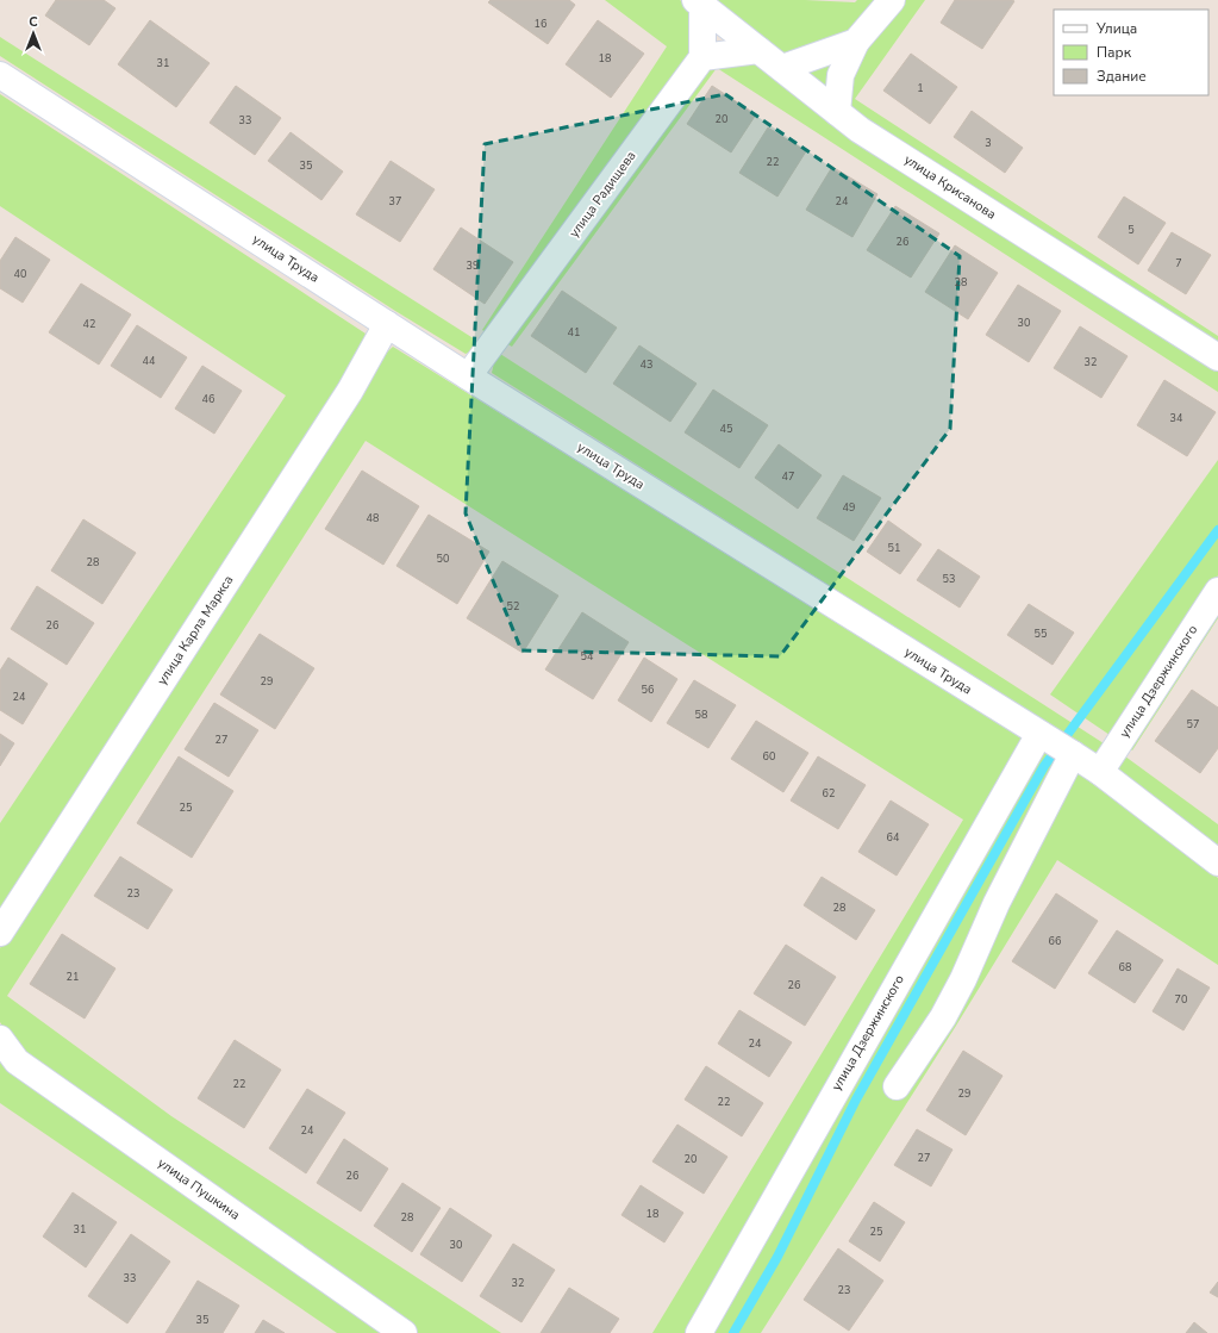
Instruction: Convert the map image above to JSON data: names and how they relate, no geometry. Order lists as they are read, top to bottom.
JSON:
{
  "streets": {
    "street": [
      "улица Крисанова",
      "улица Радищева",
      "улица Труда",
      "улица Карла Маркса",
      "улица Дзержинского",
      "улица Пушкина"
    ]
  },
  "crossings": [
    ["улица Радищева", "улица Труда"],
    ["улица Труда", "улица Карла Маркса"],
    ["улица Труда", "улица Дзержинского"]
  ],
  "house_numbers": [
    "16",
    "18",
    "31",
    "1",
    "20",
    "33",
    "3",
    "22",
    "35",
    "37",
    "24",
    "5",
    "26",
    "7",
    "39",
    "40",
    "28",
    "30",
    "42",
    "41",
    "44",
    "32",
    "43",
    "46",
    "34",
    "45",
    "47",
    "49",
    "48",
    "51",
    "50",
    "28",
    "53",
    "52",
    "26",
    "55",
    "54",
    "29",
    "56",
    "24",
    "58",
    "57",
    "27",
    "60",
    "62",
    "25",
    "64",
    "23",
    "28",
    "66",
    "68",
    "21",
    "26",
    "70",
    "24",
    "22",
    "29",
    "22",
    "24",
    "27",
    "20",
    "26",
    "18",
    "28",
    "31",
    "25",
    "30",
    "33",
    "32",
    "23",
    "35"
  ],
  "legend": ["Улица", "Парк", "Здание"],
  "north": "top"
}
